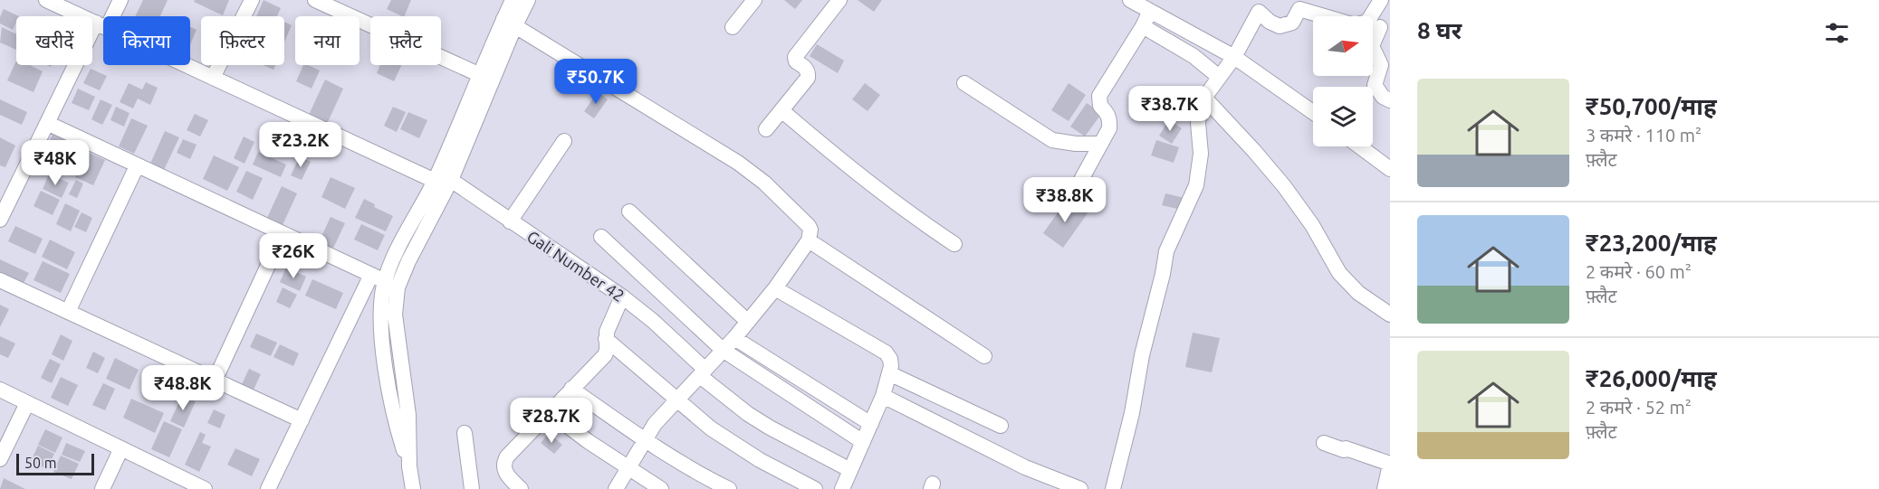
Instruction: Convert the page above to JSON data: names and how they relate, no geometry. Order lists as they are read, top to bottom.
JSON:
{
  "streets": {
    "street": ["Gali Number 42"]
  },
  "scale_bar": "50 m",
  "north": "right",
  "page": {
    "heading": "8 घर",
    "chip": [
      "खरीदें",
      "किराया",
      "फ़िल्टर",
      "नया",
      "फ़्लैट"
    ],
    "price": [
      "₹50.7K",
      "₹38.7K",
      "₹23.2K",
      "₹48K",
      "₹38.8K",
      "₹26K",
      "₹48.8K",
      "₹28.7K"
    ],
    "list": [
      {
        "name": "₹50,700/माह",
        "note": "3 कमरे · 110 m² · फ़्लैट"
      },
      {
        "name": "₹23,200/माह",
        "note": "2 कमरे · 60 m² · फ़्लैट"
      },
      {
        "name": "₹26,000/माह",
        "note": "2 कमरे · 52 m² · फ़्लैट"
      }
    ],
    "scale": "50 m"
  }
}
